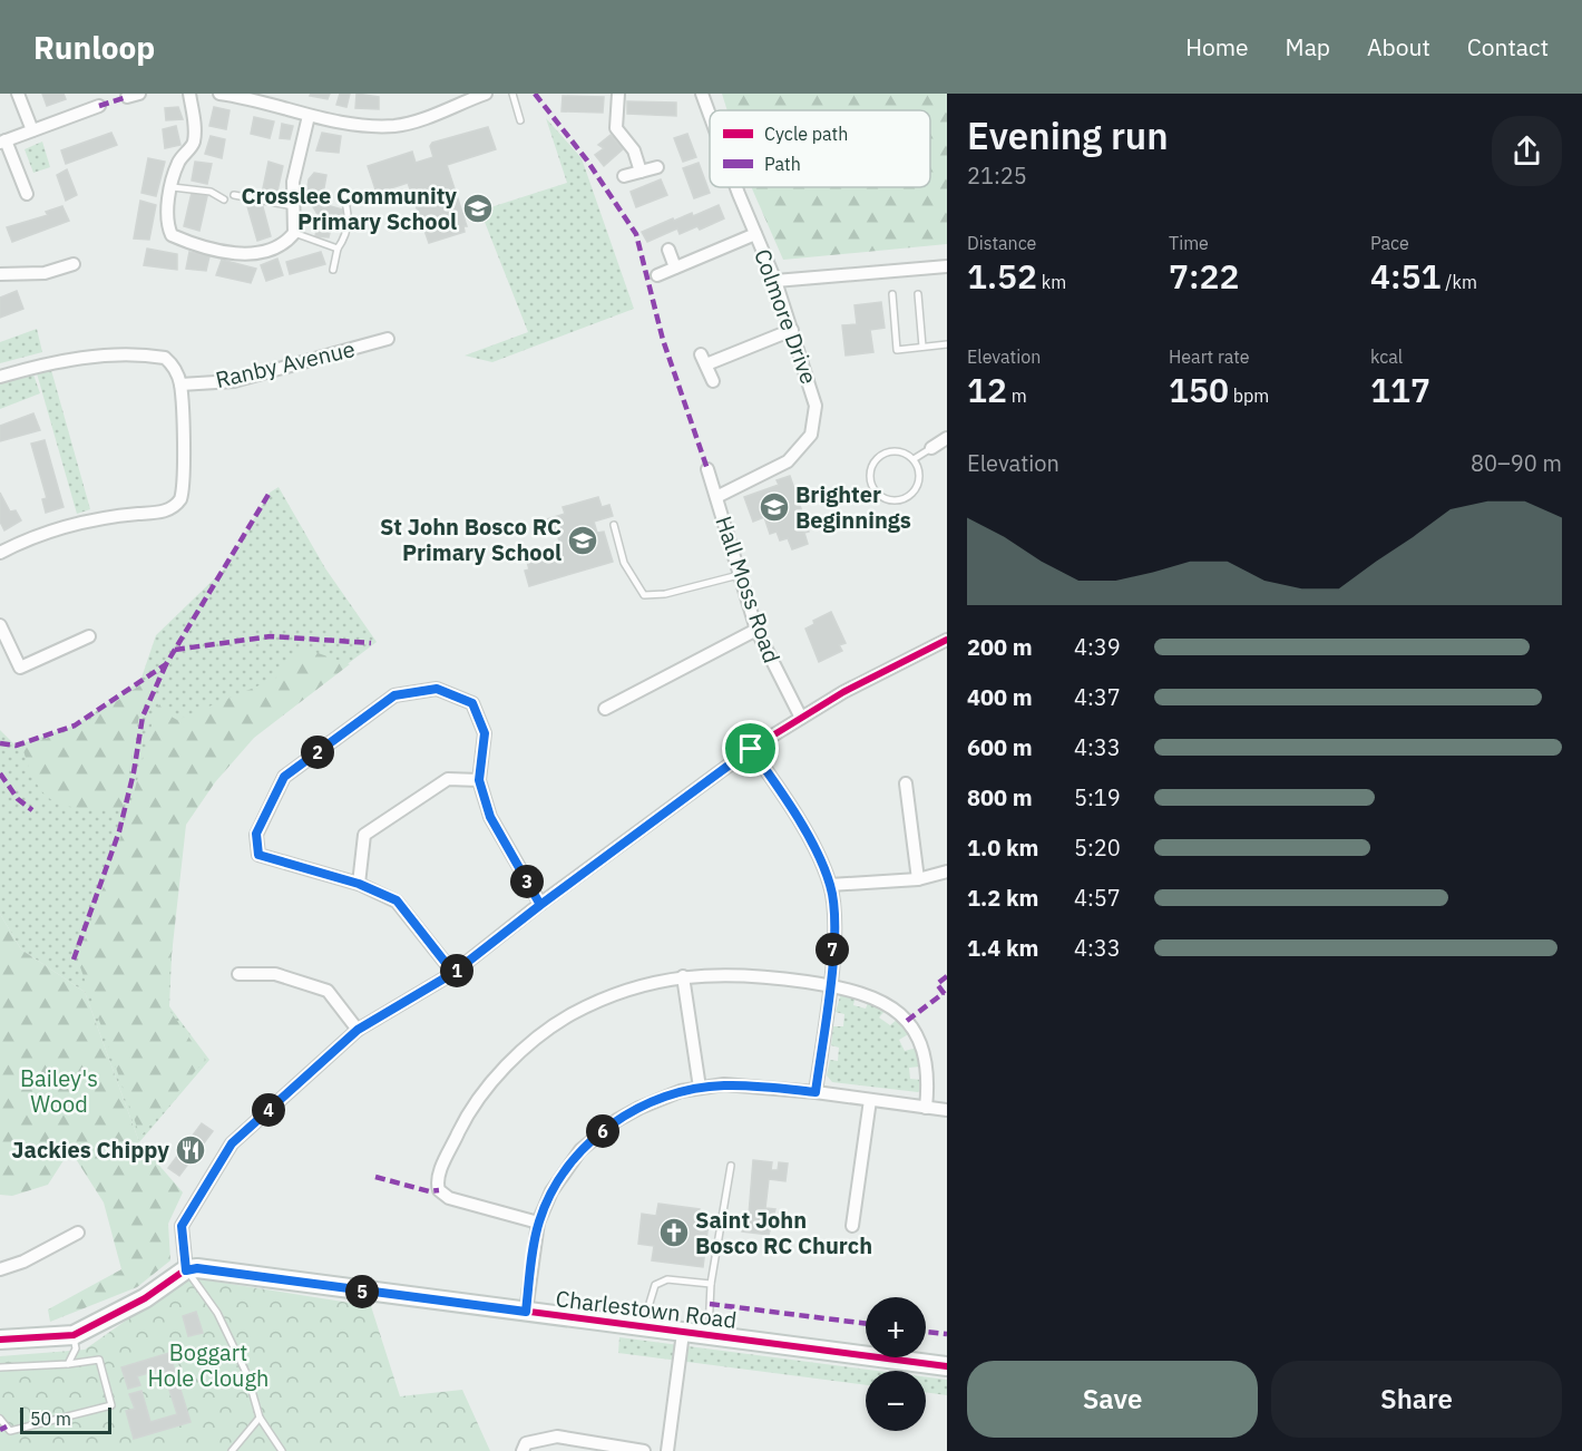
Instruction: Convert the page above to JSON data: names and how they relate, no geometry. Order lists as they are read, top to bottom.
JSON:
{
  "streets": {
    "street": [
      "Colmore Drive",
      "Ranby Avenue",
      "Hall Moss Road",
      "Charlestown Road"
    ]
  },
  "crossings": [
    ["Colmore Drive", "Hall Moss Road"]
  ],
  "parks": ["Bailey's Wood", "Boggart Hole Clough"],
  "places": {
    "school or university": ["Crosslee Community Primary School", "Brighter Beginnings", "St John Bosco RC Primary School"],
    "restaurant": ["Jackies Chippy"],
    "church": ["Saint John Bosco RC Church"]
  },
  "legend": ["Cycle path", "Path"],
  "scale_bar": "50 m",
  "page": {
    "header": "Runloop",
    "nav": [
      "Home",
      "Map",
      "About",
      "Contact"
    ],
    "heading": ["Evening run", "21:25"],
    "stats": [
      ["Distance", "1.52 km"],
      ["Time", "7:22"],
      ["Pace", "4:51 /km"],
      ["Elevation", "12 m"],
      ["Heart rate", "150 bpm"],
      ["kcal", "117"]
    ],
    "chart": ["Elevation", "80–90 m"],
    "list": [
      {
        "name": "200 m",
        "note": "4:39"
      },
      {
        "name": "400 m",
        "note": "4:37"
      },
      {
        "name": "600 m",
        "note": "4:33"
      },
      {
        "name": "800 m",
        "note": "5:19"
      },
      {
        "name": "1.0 km",
        "note": "5:20"
      },
      {
        "name": "1.2 km",
        "note": "4:57"
      },
      {
        "name": "1.4 km",
        "note": "4:33"
      }
    ],
    "pins": [
      "2",
      "3",
      "7",
      "1",
      "4",
      "6",
      "5"
    ],
    "map_buttons": ["+", "−"],
    "buttons": ["Save", "Share"],
    "scale": "50 m"
  }
}
